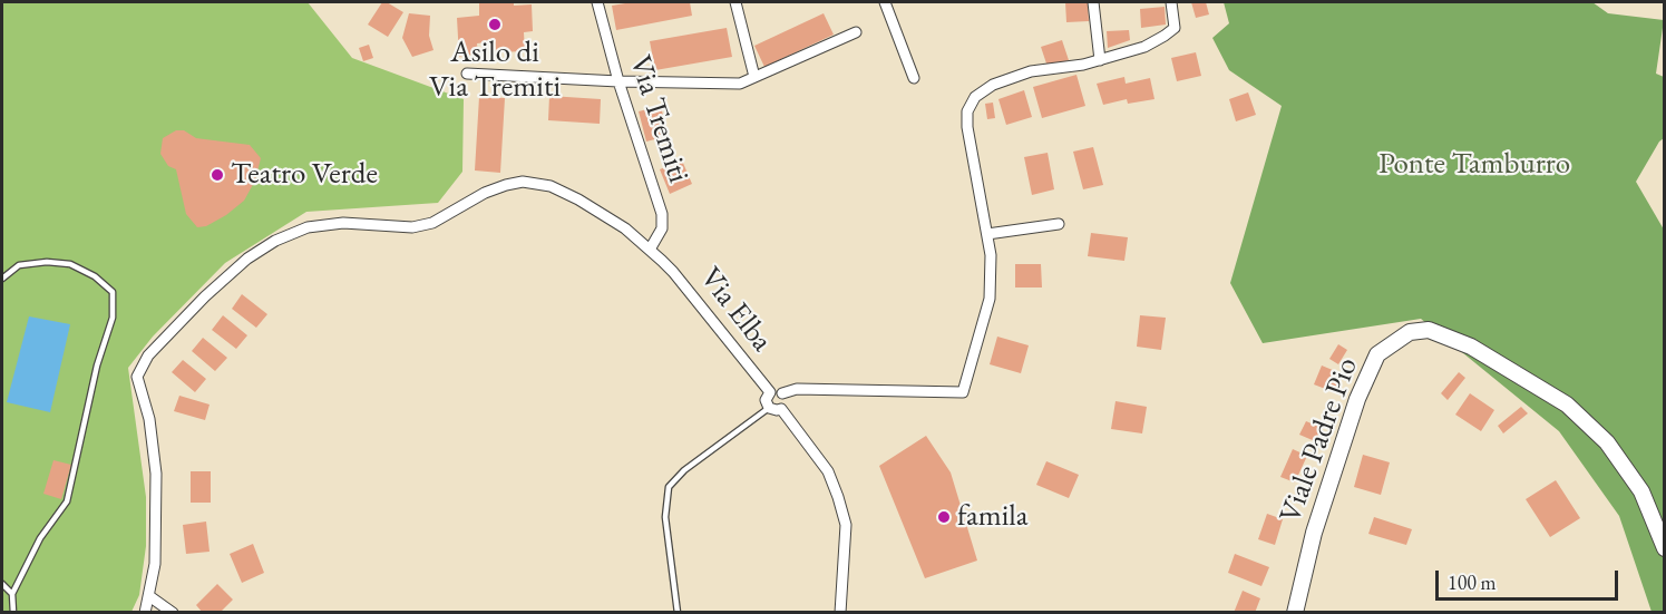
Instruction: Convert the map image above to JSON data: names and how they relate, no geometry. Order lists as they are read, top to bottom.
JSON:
{
  "streets": {
    "street": ["Via Tremiti", "Via Elba", "Viale Padre Pio"]
  },
  "crossings": [
    ["Via Tremiti", "Via Elba"]
  ],
  "parks": ["Ponte Tamburro"],
  "places": ["Asilo di Via Tremiti", "Teatro Verde", "famila"],
  "scale_bar": "100 m"
}
